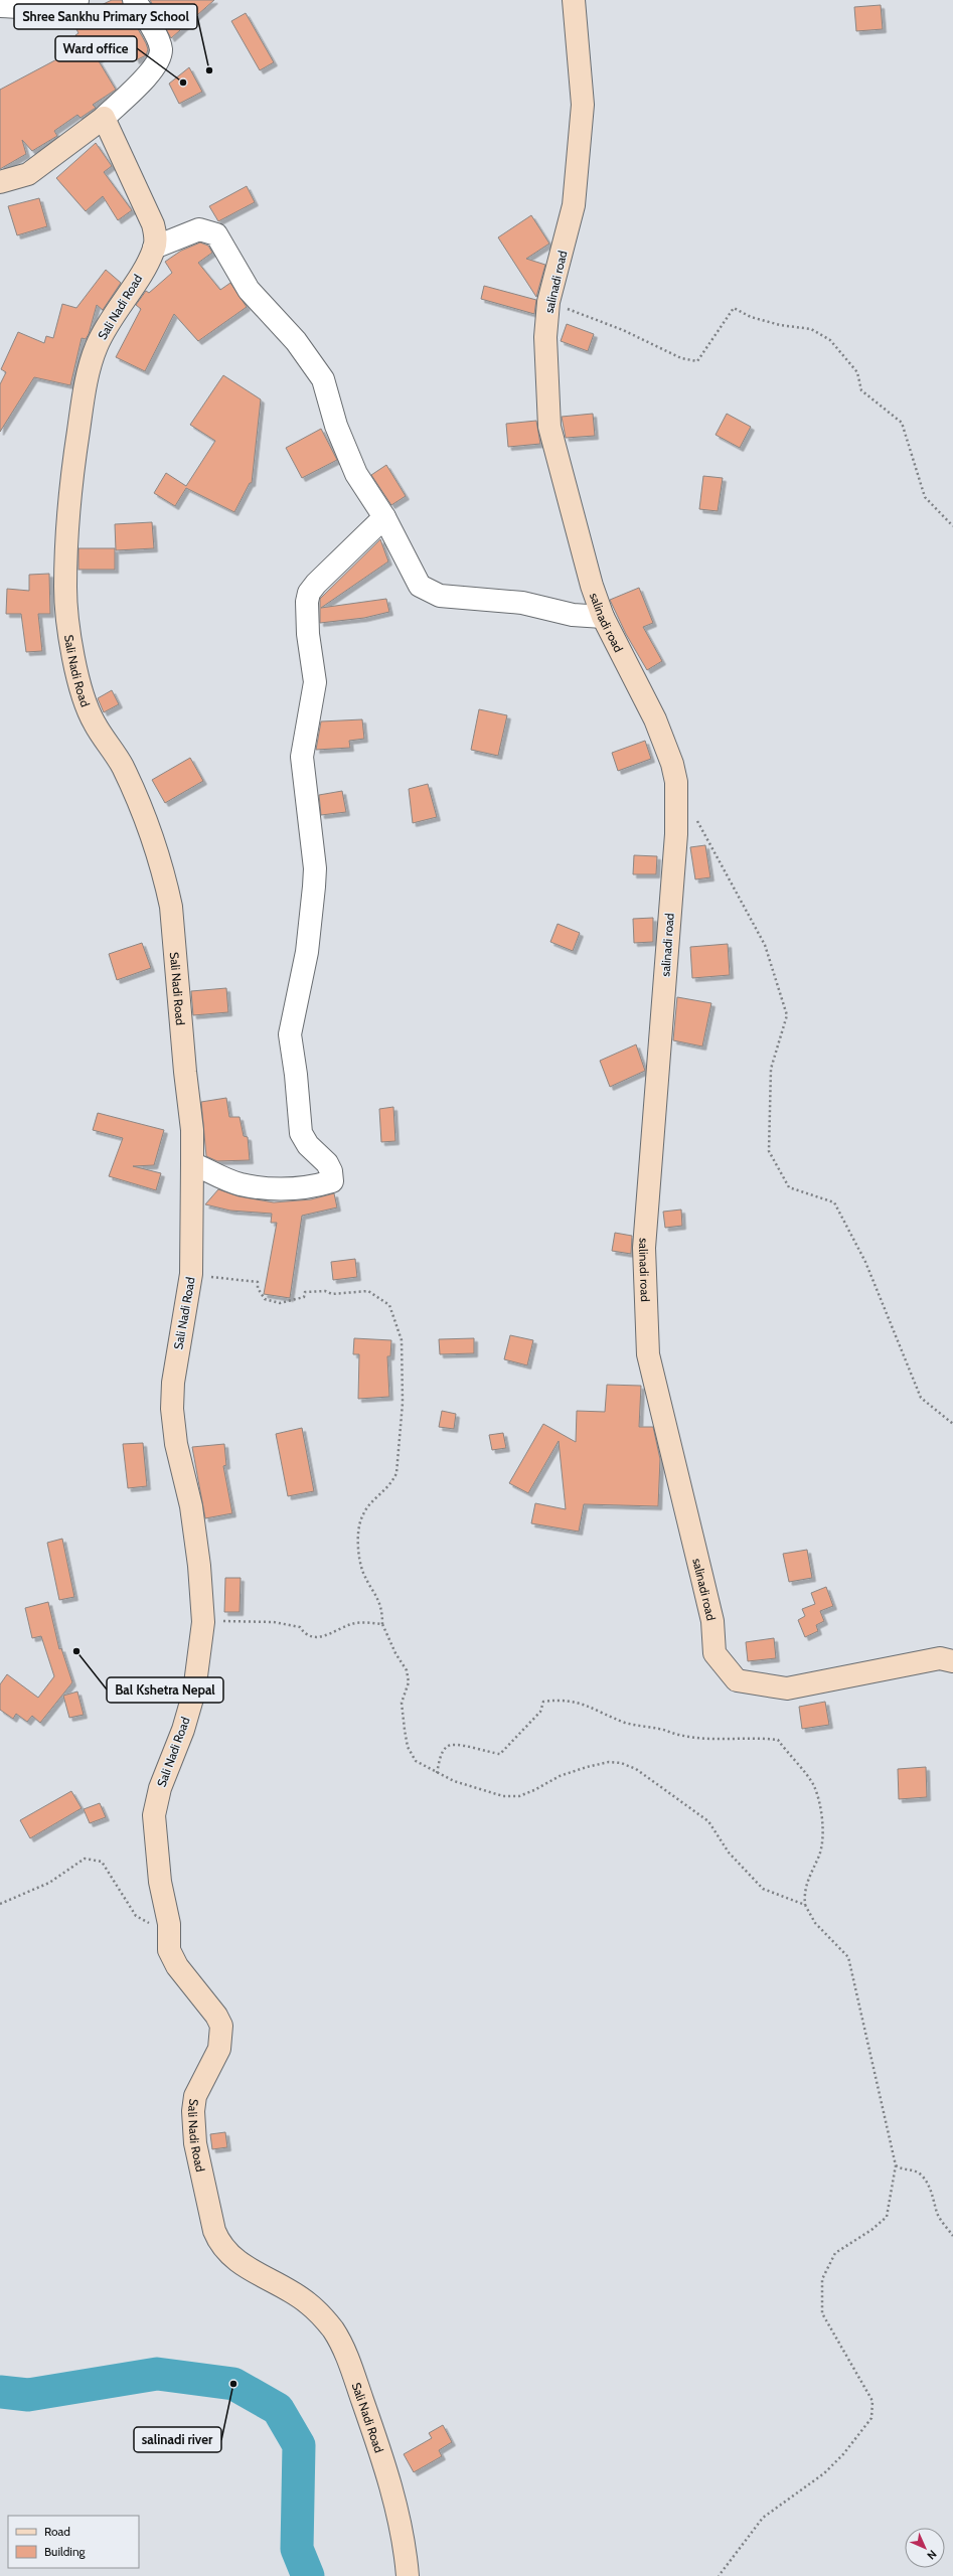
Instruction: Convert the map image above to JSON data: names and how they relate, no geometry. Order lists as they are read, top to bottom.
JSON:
{
  "streets": {
    "main road": ["salinadi road", "Sali Nadi Road"]
  },
  "places": [
    "Shree Sankhu Primary School",
    "Ward office",
    "Bal Kshetra Nepal",
    "salinadi river"
  ],
  "legend": ["Road", "Building"],
  "north": "bottom right"
}
